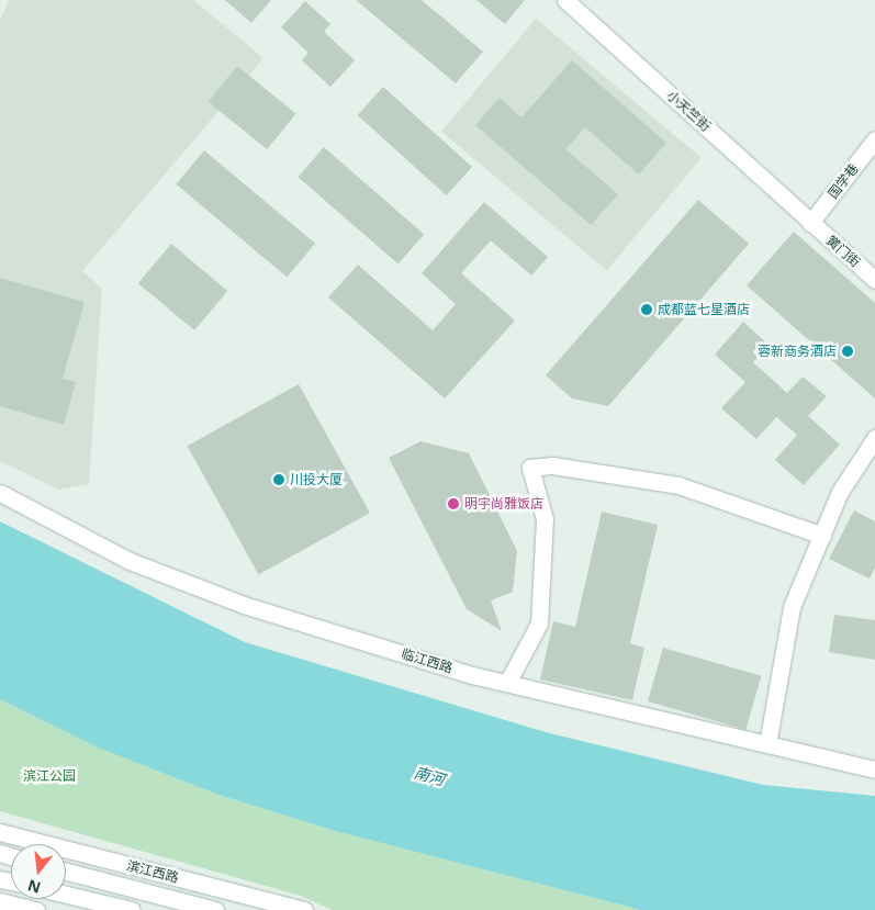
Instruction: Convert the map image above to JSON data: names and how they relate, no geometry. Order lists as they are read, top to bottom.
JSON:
{
  "streets": {
    "street": [
      "小天竺街",
      "国学巷",
      "黉门街",
      "临江西路",
      "滨江西路"
    ]
  },
  "crossings": [
    ["小天竺街", "国学巷"],
    ["小天竺街", "黉门街"],
    ["国学巷", "黉门街"]
  ],
  "water": ["南河"],
  "parks": ["滨江公园"],
  "places": [
    "成都蓝七星酒店",
    "蓉新商务酒店",
    "川投大厦",
    "明宇尚雅饭店"
  ],
  "north": "bottom"
}
